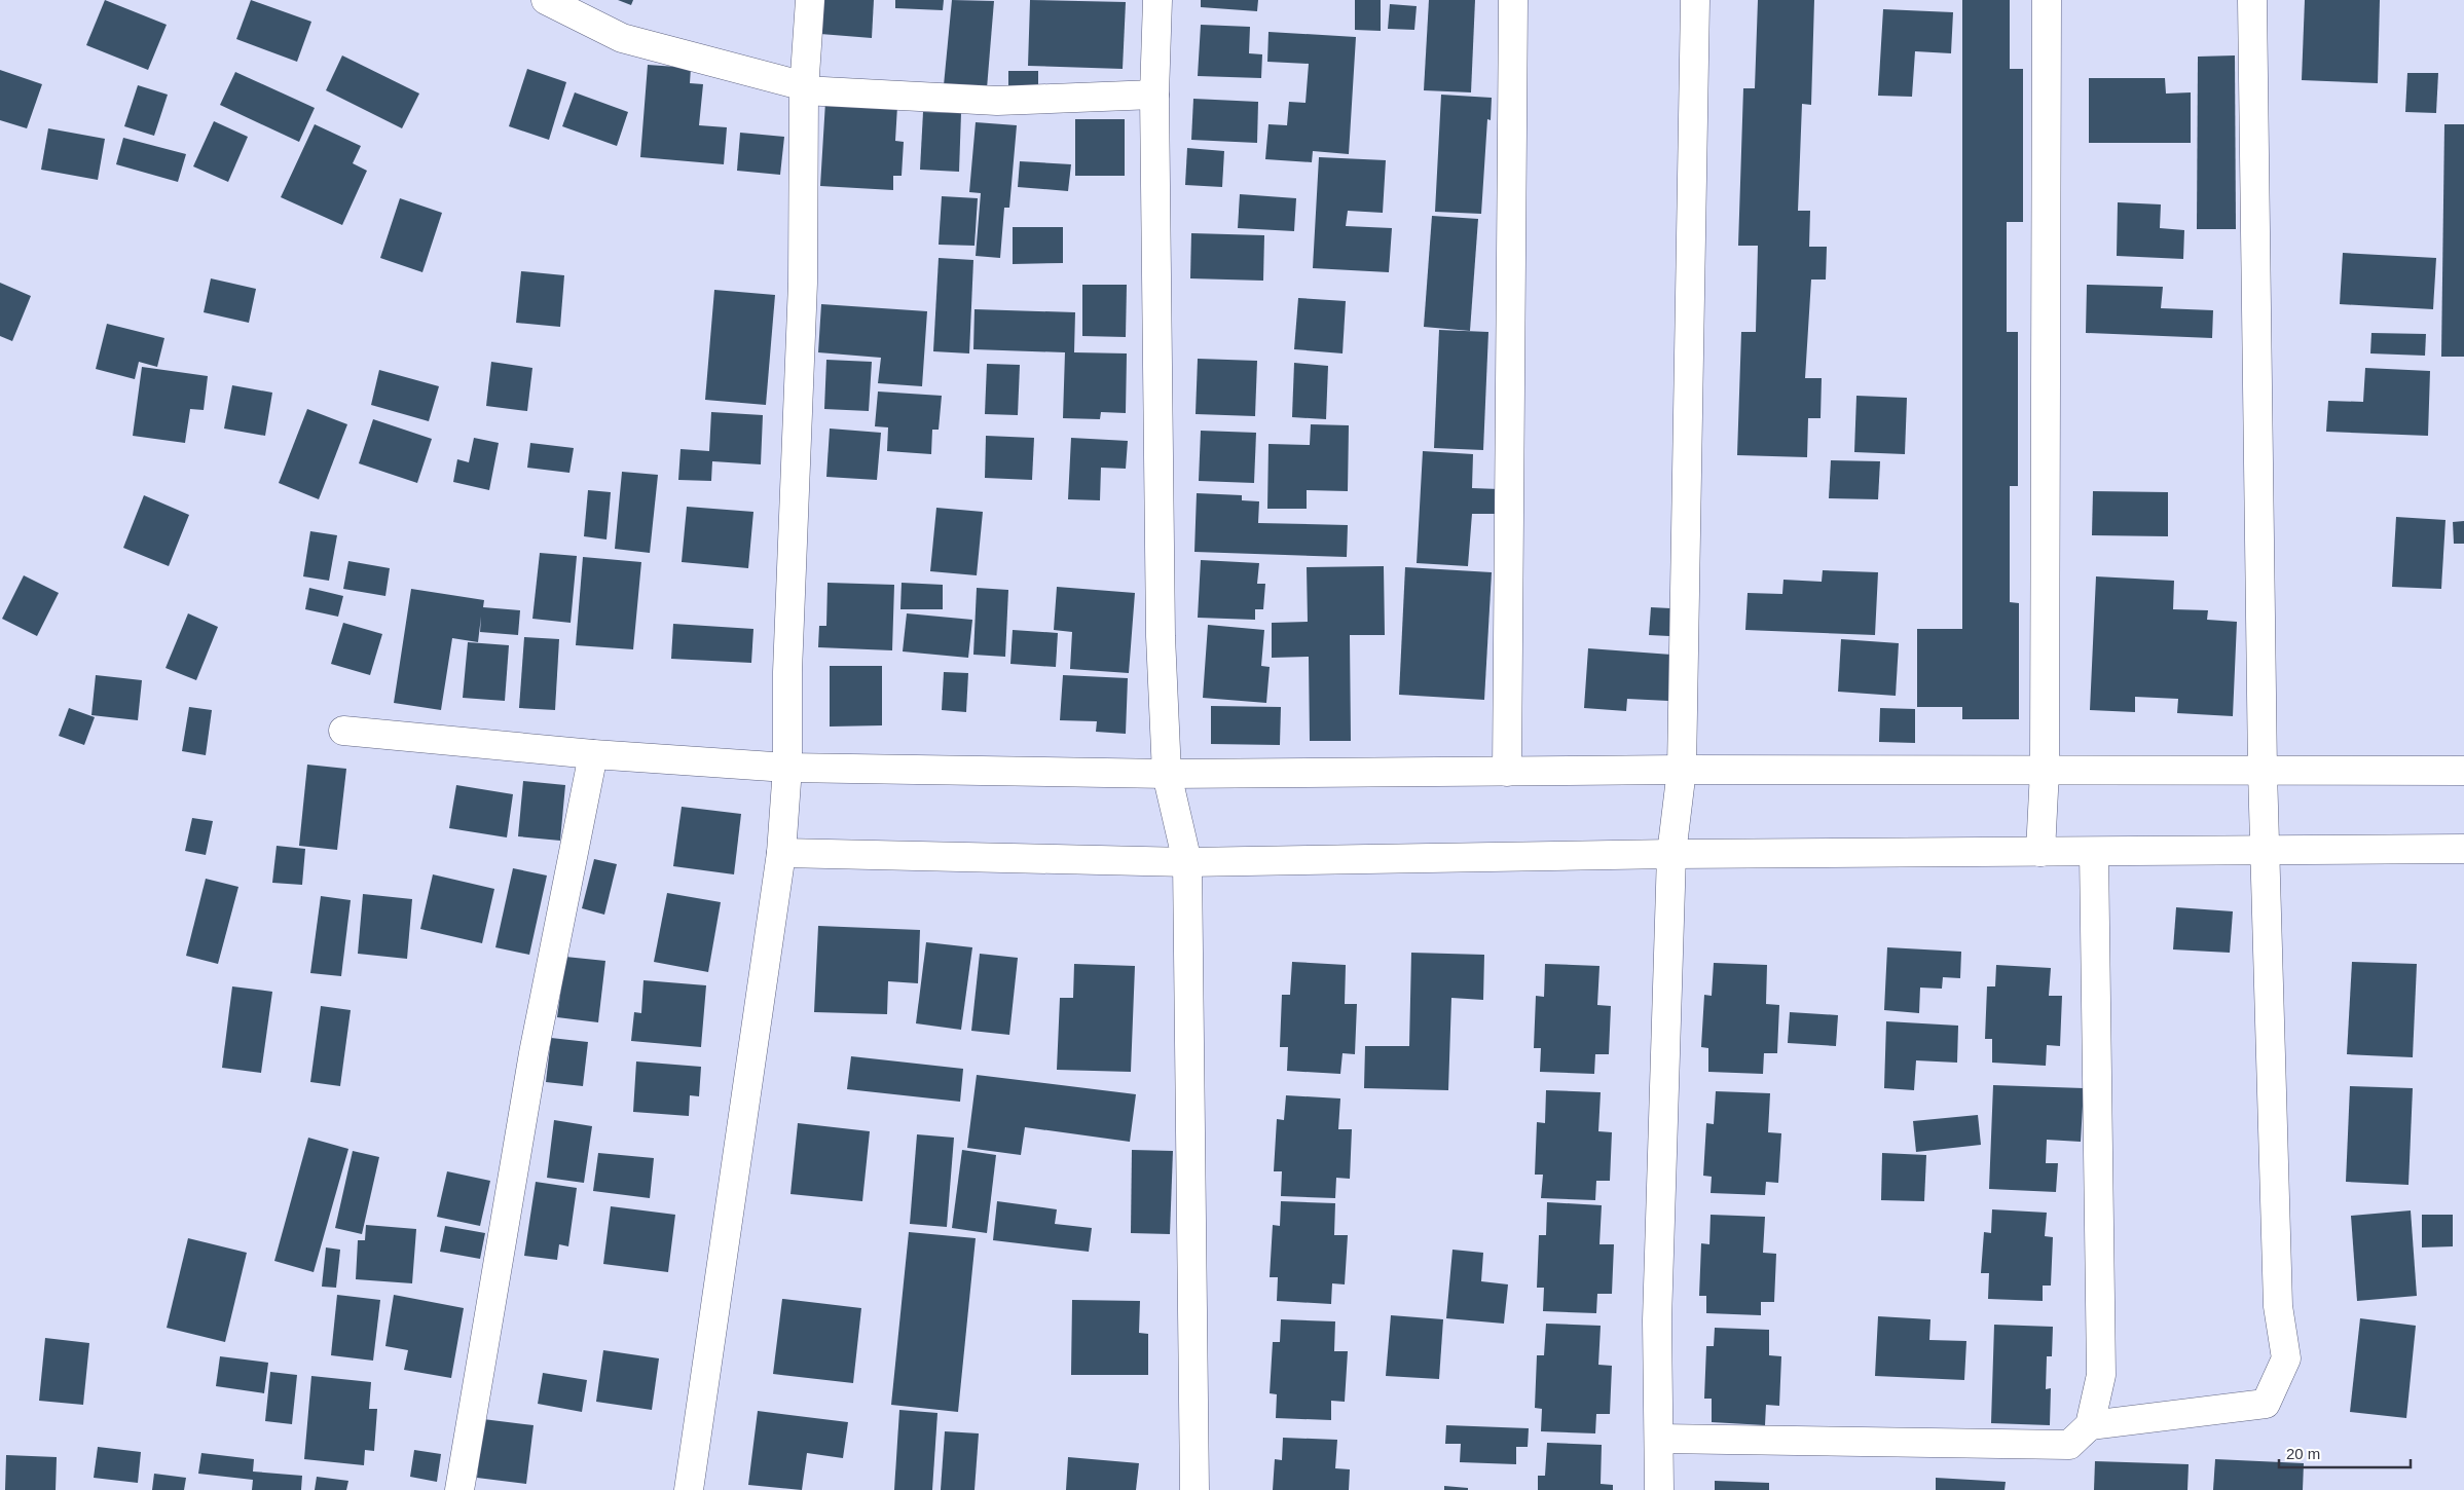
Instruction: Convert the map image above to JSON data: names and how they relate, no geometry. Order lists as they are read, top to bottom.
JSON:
{
  "scale_bar": "20 m"
}
